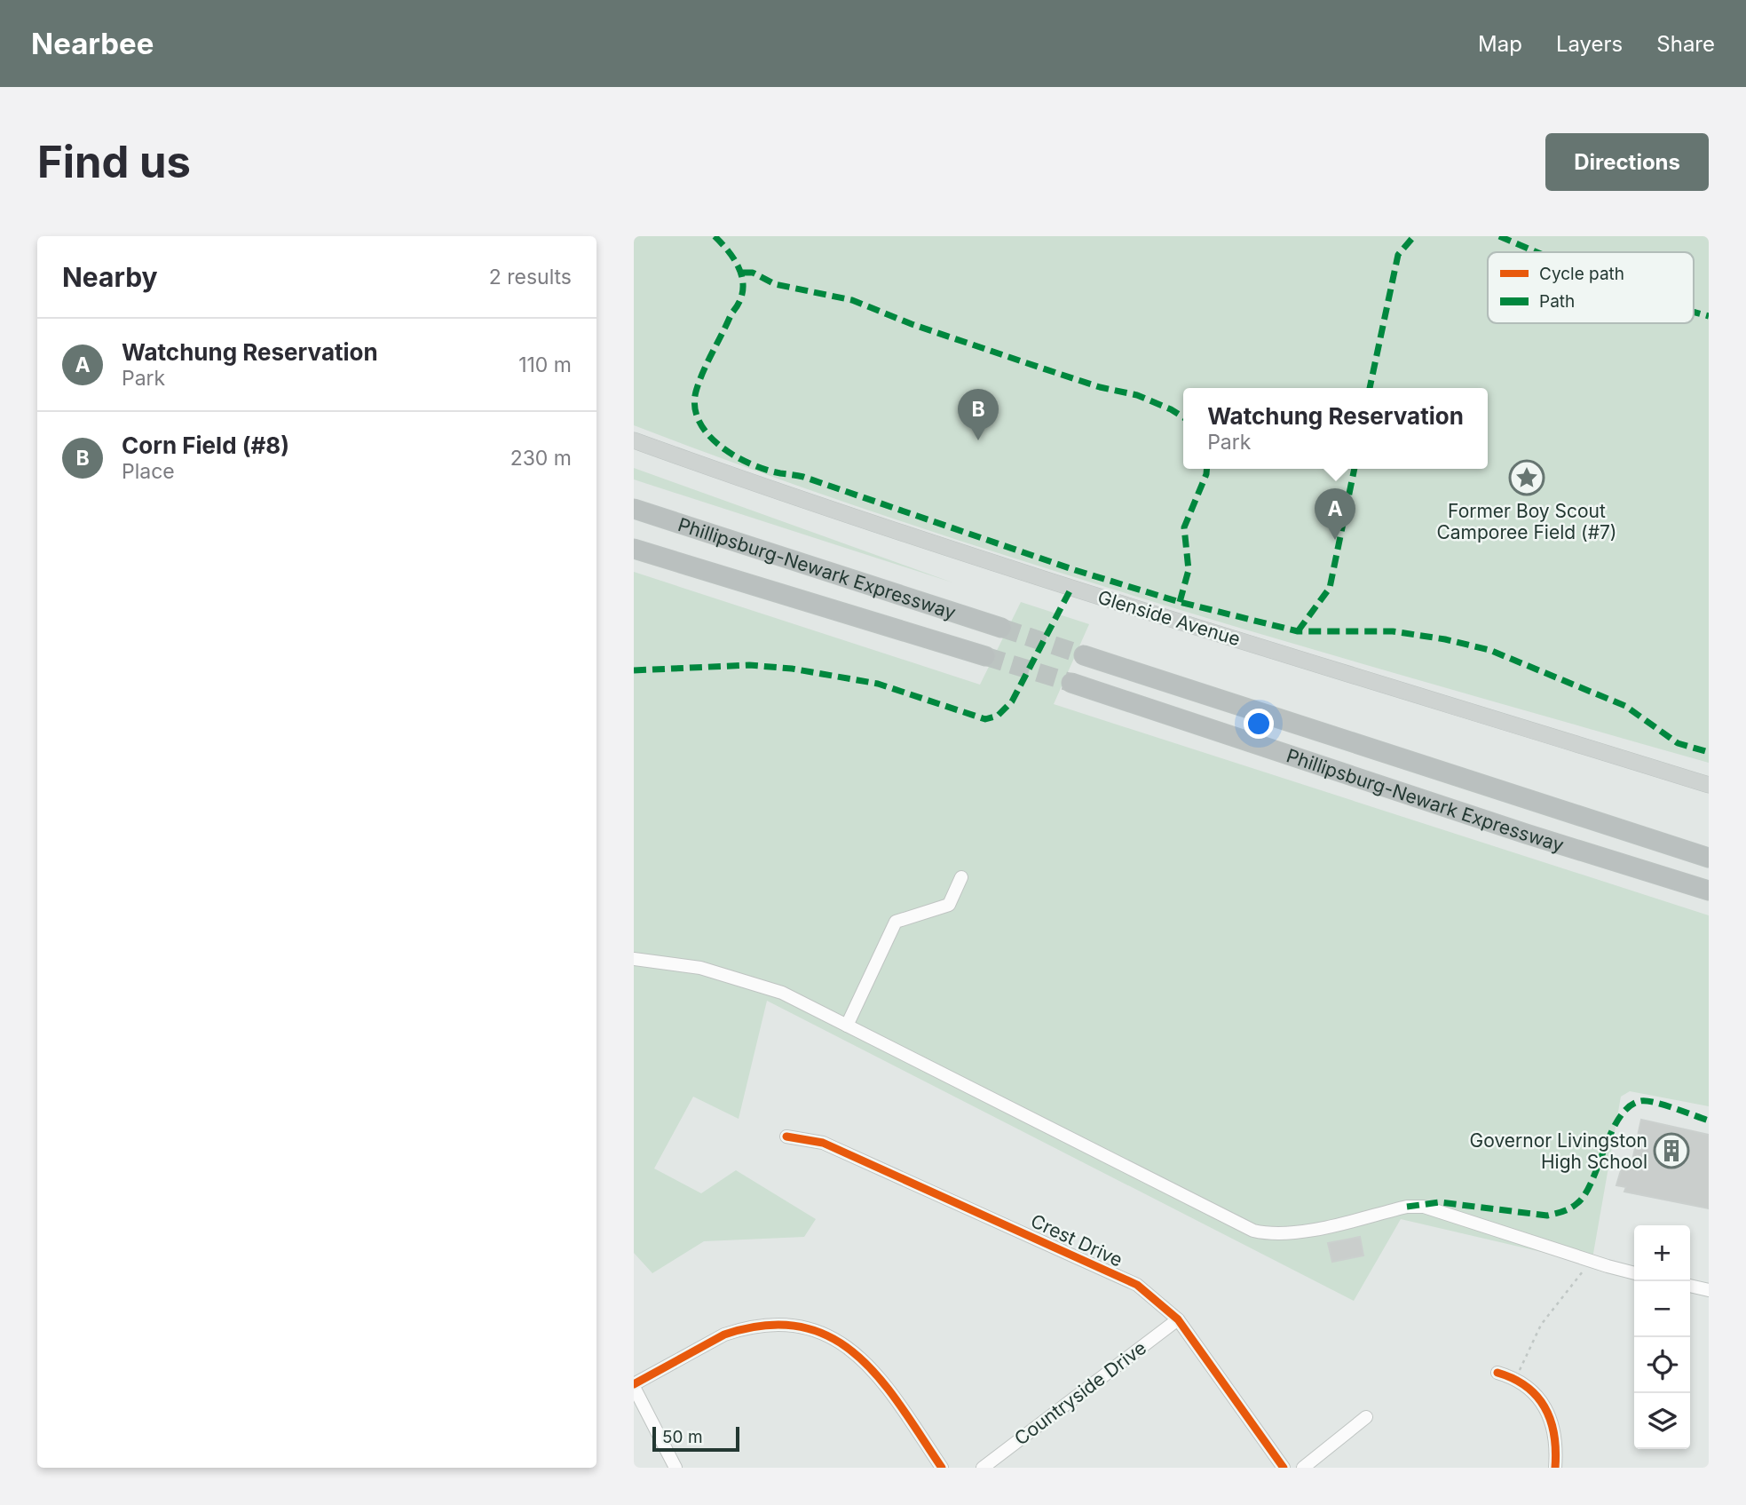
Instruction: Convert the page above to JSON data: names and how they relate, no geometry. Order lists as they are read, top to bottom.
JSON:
{
  "streets": {
    "highway": ["Phillipsburg-Newark Expressway"],
    "main road": ["Glenside Avenue"],
    "street": ["Crest Drive", "Countryside Drive"]
  },
  "crossings": [
    ["Crest Drive", "Countryside Drive"]
  ],
  "places": {
    "place": ["Former Boy Scout Camporee Field (#7)"],
    "building": ["Governor Livingston High School"]
  },
  "legend": ["Cycle path", "Path"],
  "scale_bar": "50 m",
  "page": {
    "header": "Nearbee",
    "nav": ["Map", "Layers", "Share"],
    "buttons": "Directions",
    "title": "Find us",
    "heading": ["Nearby", "2 results"],
    "list": [
      {
        "mark": "A",
        "name": "Watchung Reservation",
        "note": "Park",
        "value": "110 m"
      },
      {
        "mark": "B",
        "name": "Corn Field (#8)",
        "note": "Place",
        "value": "230 m"
      }
    ],
    "popup": ["Watchung Reservation", "Park"],
    "pins": ["B", "A"],
    "map_buttons": ["+", "−"],
    "scale": "50 m"
  }
}
